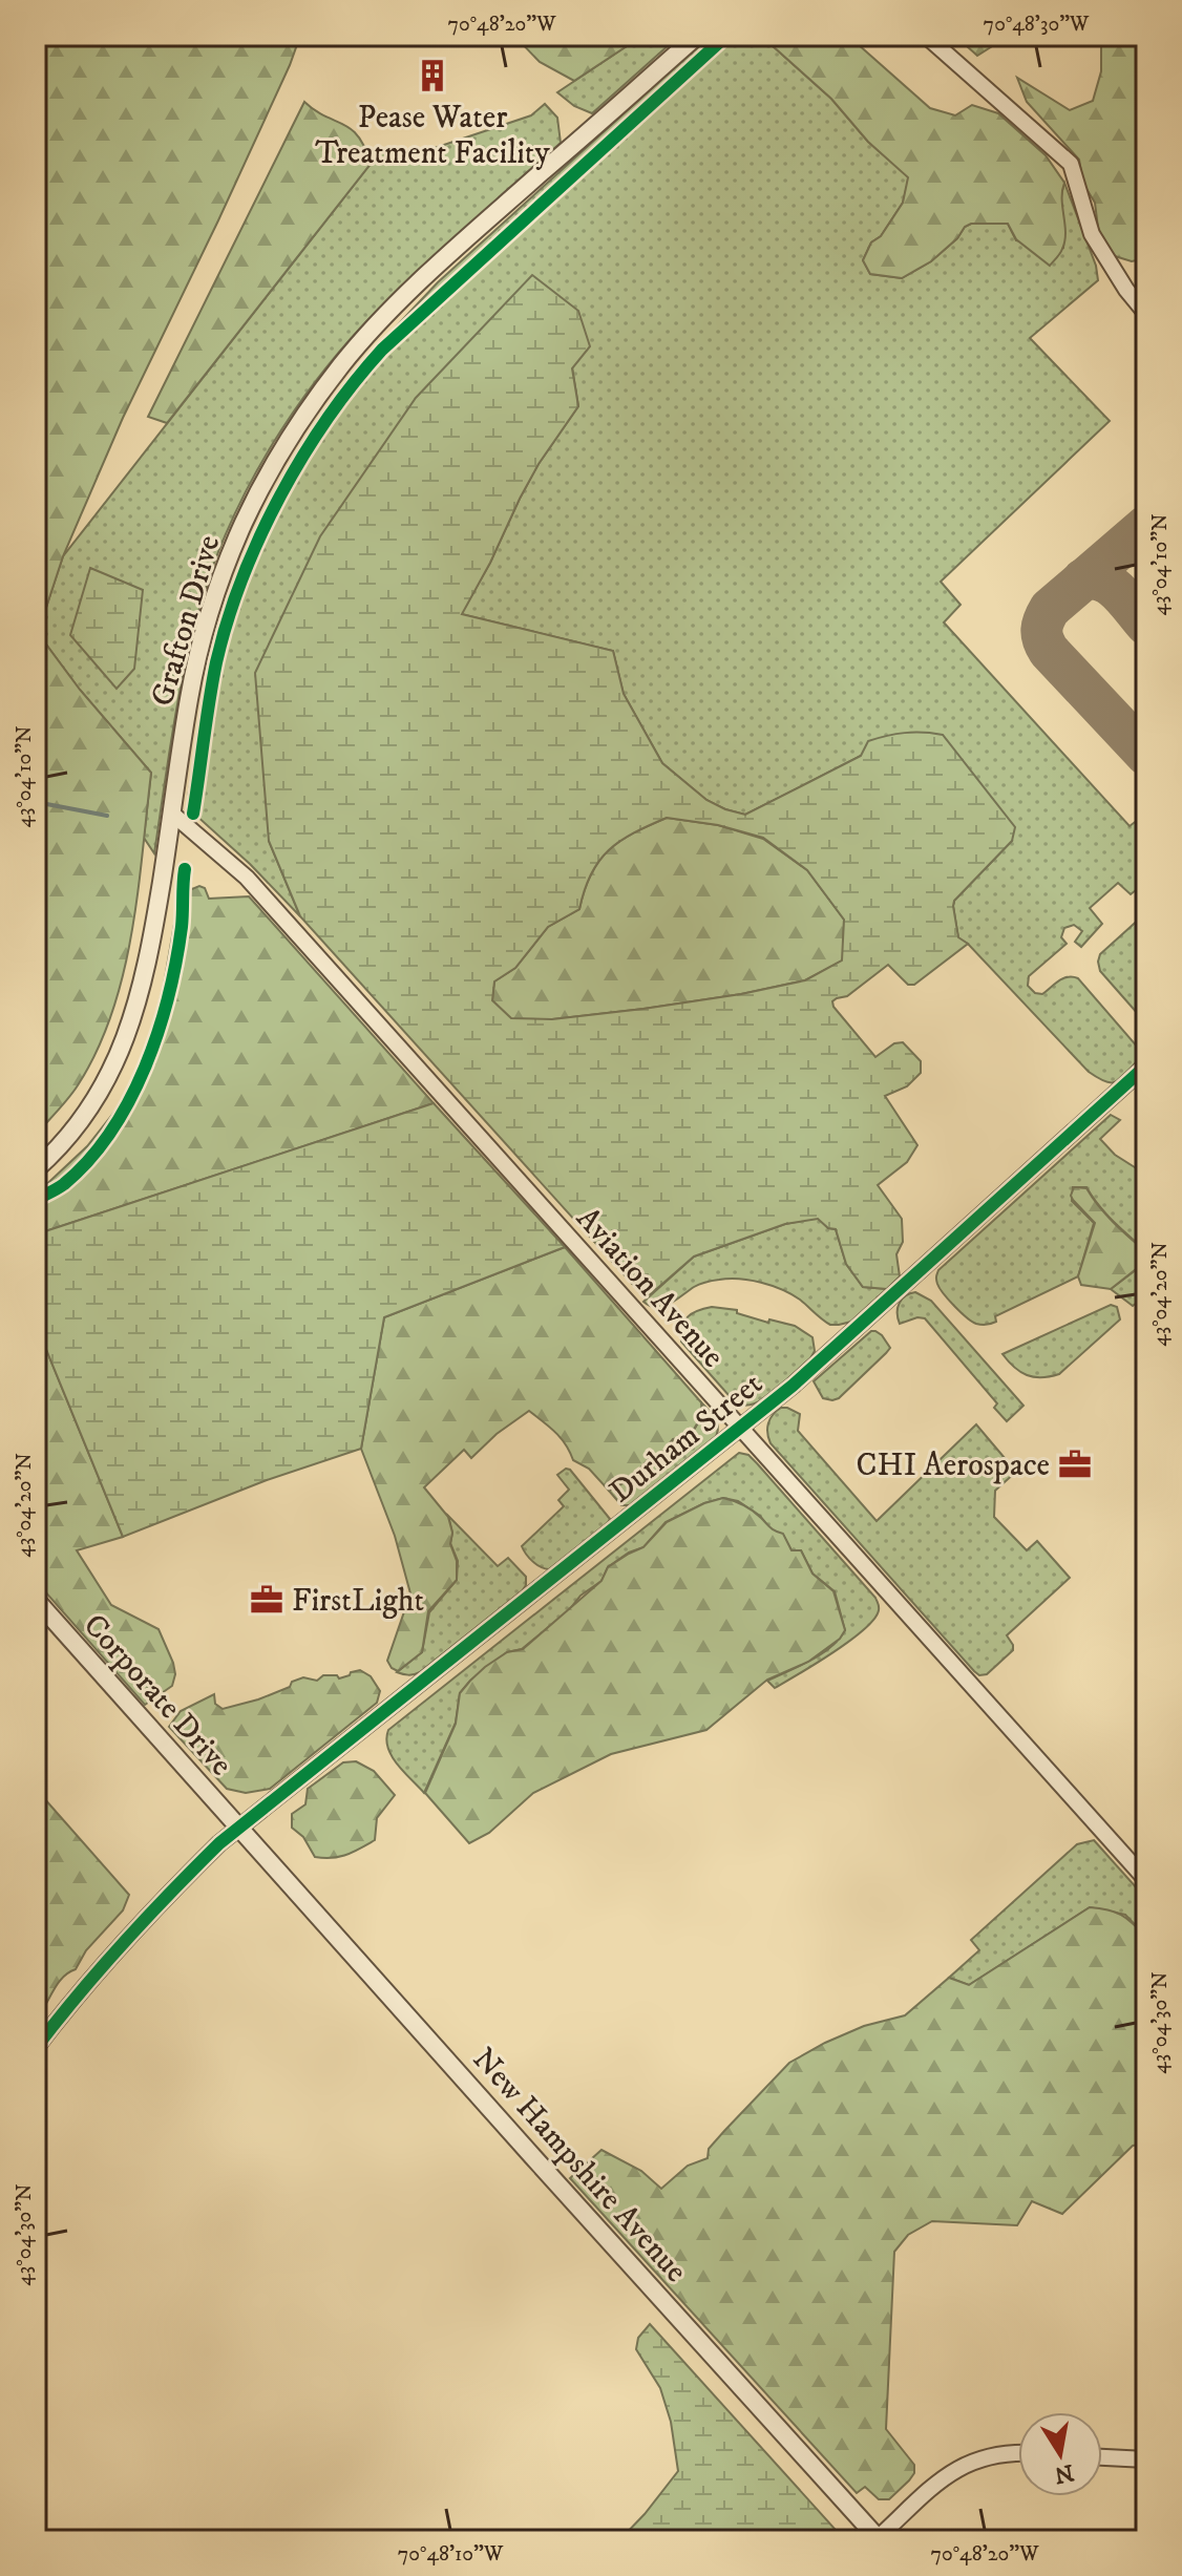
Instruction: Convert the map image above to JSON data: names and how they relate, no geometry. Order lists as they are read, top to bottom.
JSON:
{
  "streets": {
    "street": [
      "Grafton Drive",
      "Aviation Avenue",
      "Durham Street",
      "Corporate Drive",
      "New Hampshire Avenue"
    ]
  },
  "crossings": [
    ["Grafton Drive", "Aviation Avenue"],
    ["Aviation Avenue", "Durham Street"],
    ["Durham Street", "Corporate Drive"],
    ["Durham Street", "New Hampshire Avenue"],
    ["Corporate Drive", "New Hampshire Avenue"]
  ],
  "places": {
    "building": ["Pease Water Treatment Facility"],
    "office": ["CHI Aerospace", "FirstLight"]
  },
  "north": "bottom",
  "coordinates": [
    "70°48'20\"W",
    "70°48'30\"W",
    "43°04'10\"N",
    "43°04'20\"N",
    "43°04'30\"N",
    "70°48'10\"W"
  ]
}
